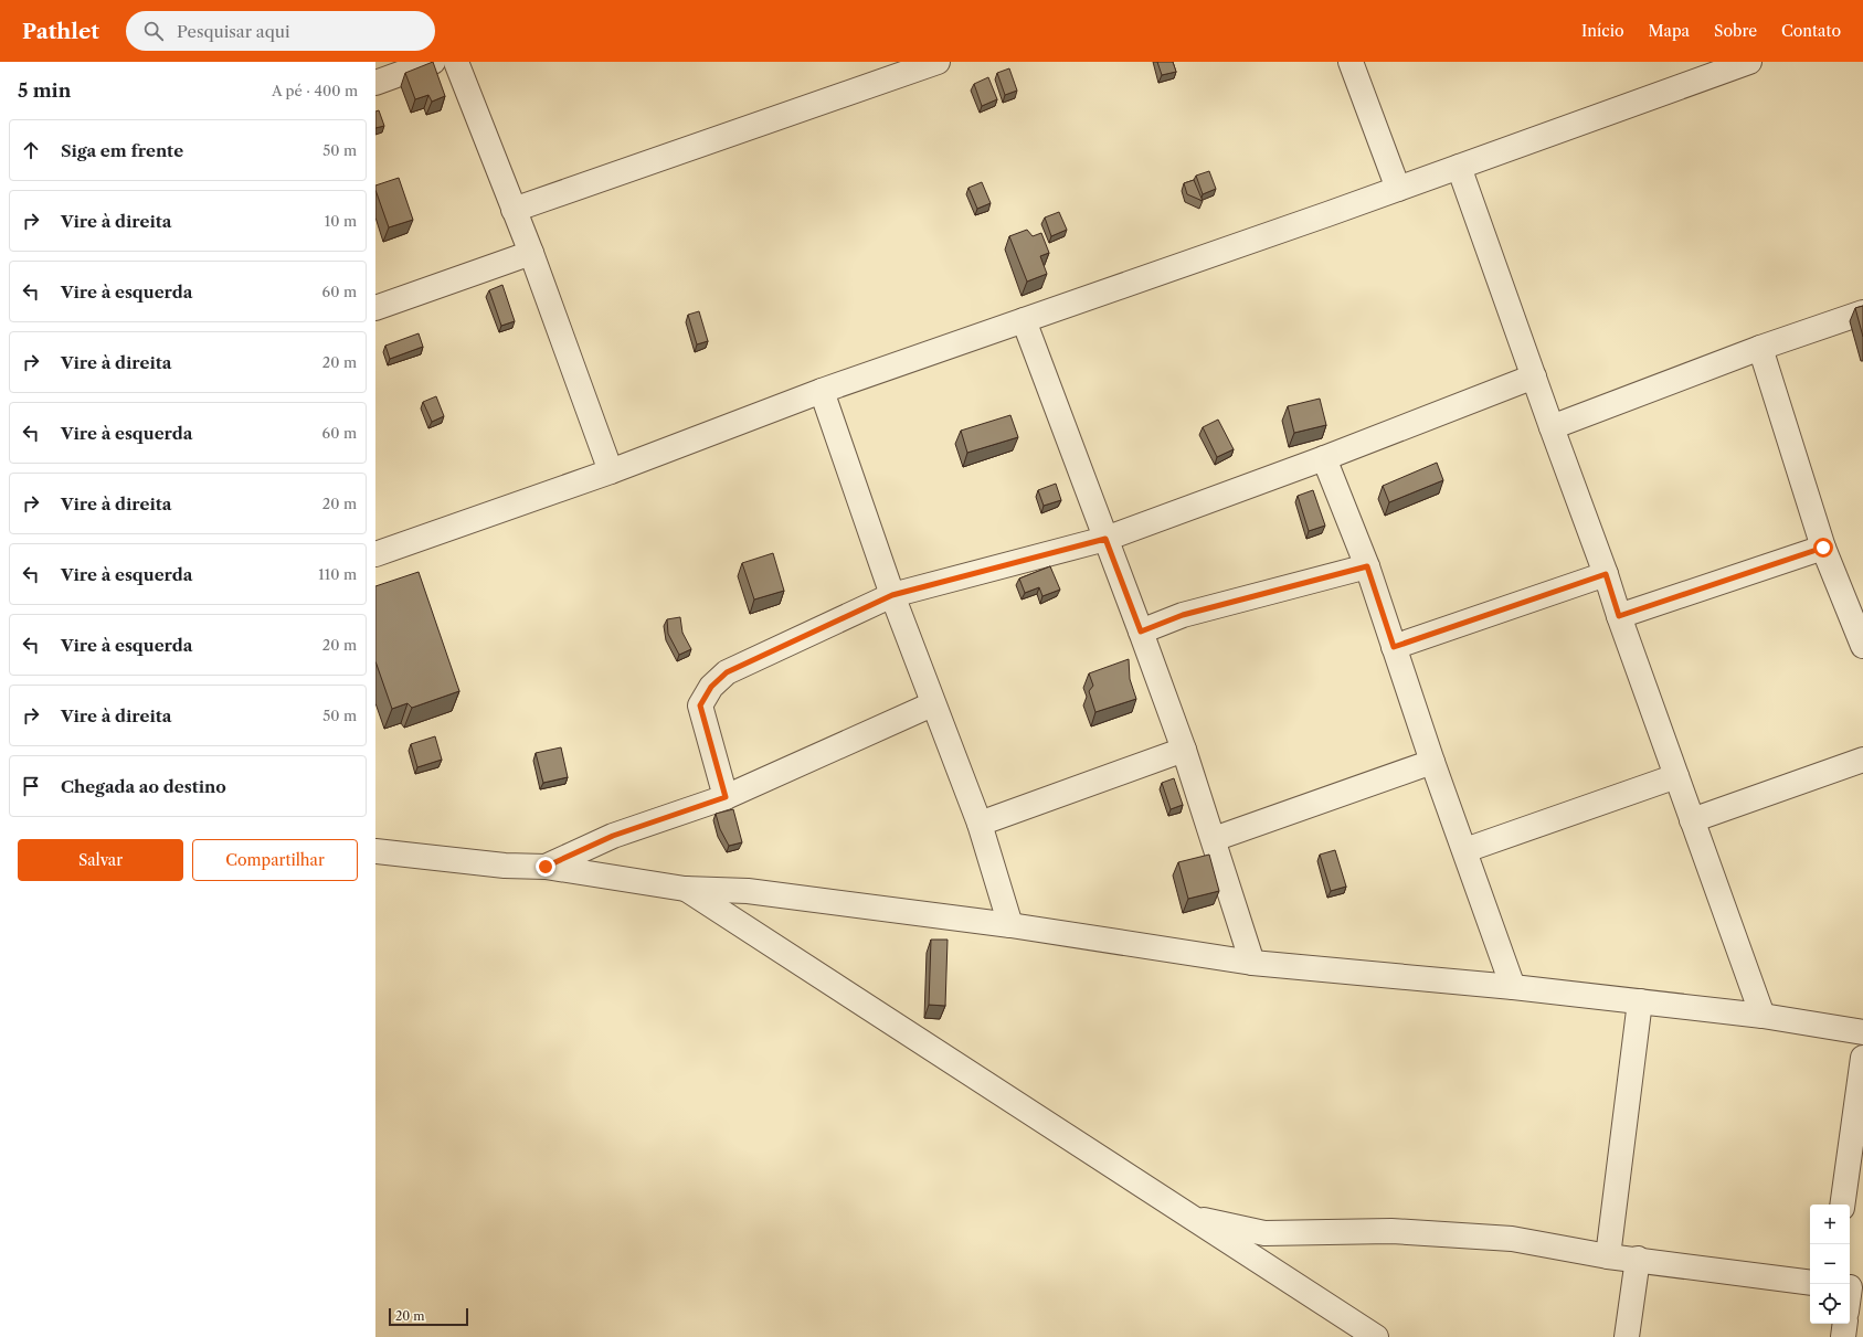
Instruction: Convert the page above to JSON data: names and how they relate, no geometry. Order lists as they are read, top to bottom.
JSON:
{
  "scale_bar": "20 m",
  "page": {
    "header": "Pathlet",
    "search": "Pesquisar aqui",
    "nav": [
      "Início",
      "Mapa",
      "Sobre",
      "Contato"
    ],
    "heading": ["5 min", "A pé · 400 m"],
    "list": [
      ["Siga em frente", "50 m"],
      ["Vire à direita", "10 m"],
      ["Vire à esquerda", "60 m"],
      ["Vire à direita", "20 m"],
      ["Vire à esquerda", "60 m"],
      ["Vire à direita", "20 m"],
      ["Vire à esquerda", "110 m"],
      ["Vire à esquerda", "20 m"],
      ["Vire à direita", "50 m"],
      "Chegada ao destino"
    ],
    "buttons": ["Salvar", "Compartilhar"],
    "map_buttons": ["+", "−"],
    "scale": "20 m"
  }
}
